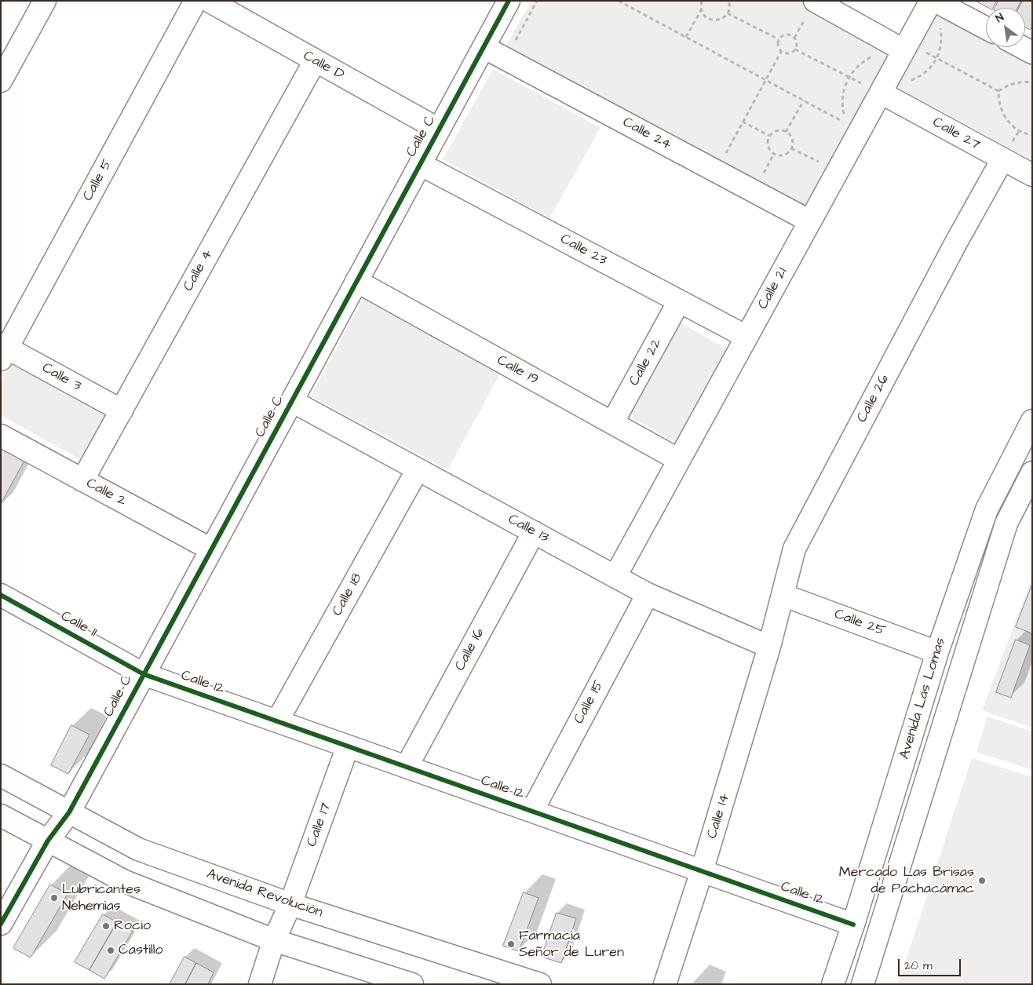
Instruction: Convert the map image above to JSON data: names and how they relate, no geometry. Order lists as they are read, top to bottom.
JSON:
{
  "streets": {
    "street": [
      "Calle D",
      "Calle 24",
      "Calle 27",
      "Calle C",
      "Calle 5",
      "Calle 23",
      "Calle 4",
      "Calle 21",
      "Calle 22",
      "Calle 19",
      "Calle 3",
      "Calle 26",
      "Calle 2",
      "Calle 13",
      "Calle 18",
      "Calle 25",
      "Calle 11",
      "Calle 16",
      "Calle 12",
      "Avenida Las Lomas",
      "Calle 15",
      "Calle 14",
      "Calle 17",
      "Avenida Revolución"
    ]
  },
  "crossings": [
    ["Calle D", "Calle C"],
    ["Calle D", "Calle 4"],
    ["Calle 24", "Calle C"],
    ["Calle 24", "Calle 21"],
    ["Calle 27", "Calle 21"],
    ["Calle 27", "Calle 26"],
    ["Calle C", "Calle 23"],
    ["Calle C", "Calle 19"],
    ["Calle C", "Calle 2"],
    ["Calle C", "Calle 13"],
    ["Calle C", "Calle 11"],
    ["Calle C", "Calle 12"],
    ["Calle C", "Avenida Revolución"],
    ["Calle 5", "Calle 3"],
    ["Calle 23", "Calle 21"],
    ["Calle 23", "Calle 22"],
    ["Calle 4", "Calle 3"],
    ["Calle 4", "Calle 2"],
    ["Calle 21", "Calle 19"],
    ["Calle 21", "Calle 13"],
    ["Calle 22", "Calle 19"],
    ["Calle 26", "Calle 13"],
    ["Calle 26", "Calle 25"],
    ["Calle 26", "Calle 14"],
    ["Calle 13", "Calle 18"],
    ["Calle 13", "Calle 16"],
    ["Calle 13", "Calle 15"],
    ["Calle 13", "Calle 14"],
    ["Calle 18", "Calle 12"],
    ["Calle 25", "Avenida Las Lomas"],
    ["Calle 11", "Calle 12"],
    ["Calle 16", "Calle 12"],
    ["Calle 12", "Avenida Las Lomas"],
    ["Calle 12", "Calle 15"],
    ["Calle 12", "Calle 14"],
    ["Calle 12", "Calle 17"],
    ["Calle 17", "Avenida Revolución"]
  ],
  "places": [
    "Mercado Las Brisas de Pachacámac",
    "Lubricantes Nehemias",
    "Rocio",
    "Farmacia Señor de Luren",
    "Castillo"
  ],
  "scale_bar": "20 m",
  "north": "top left"
}
